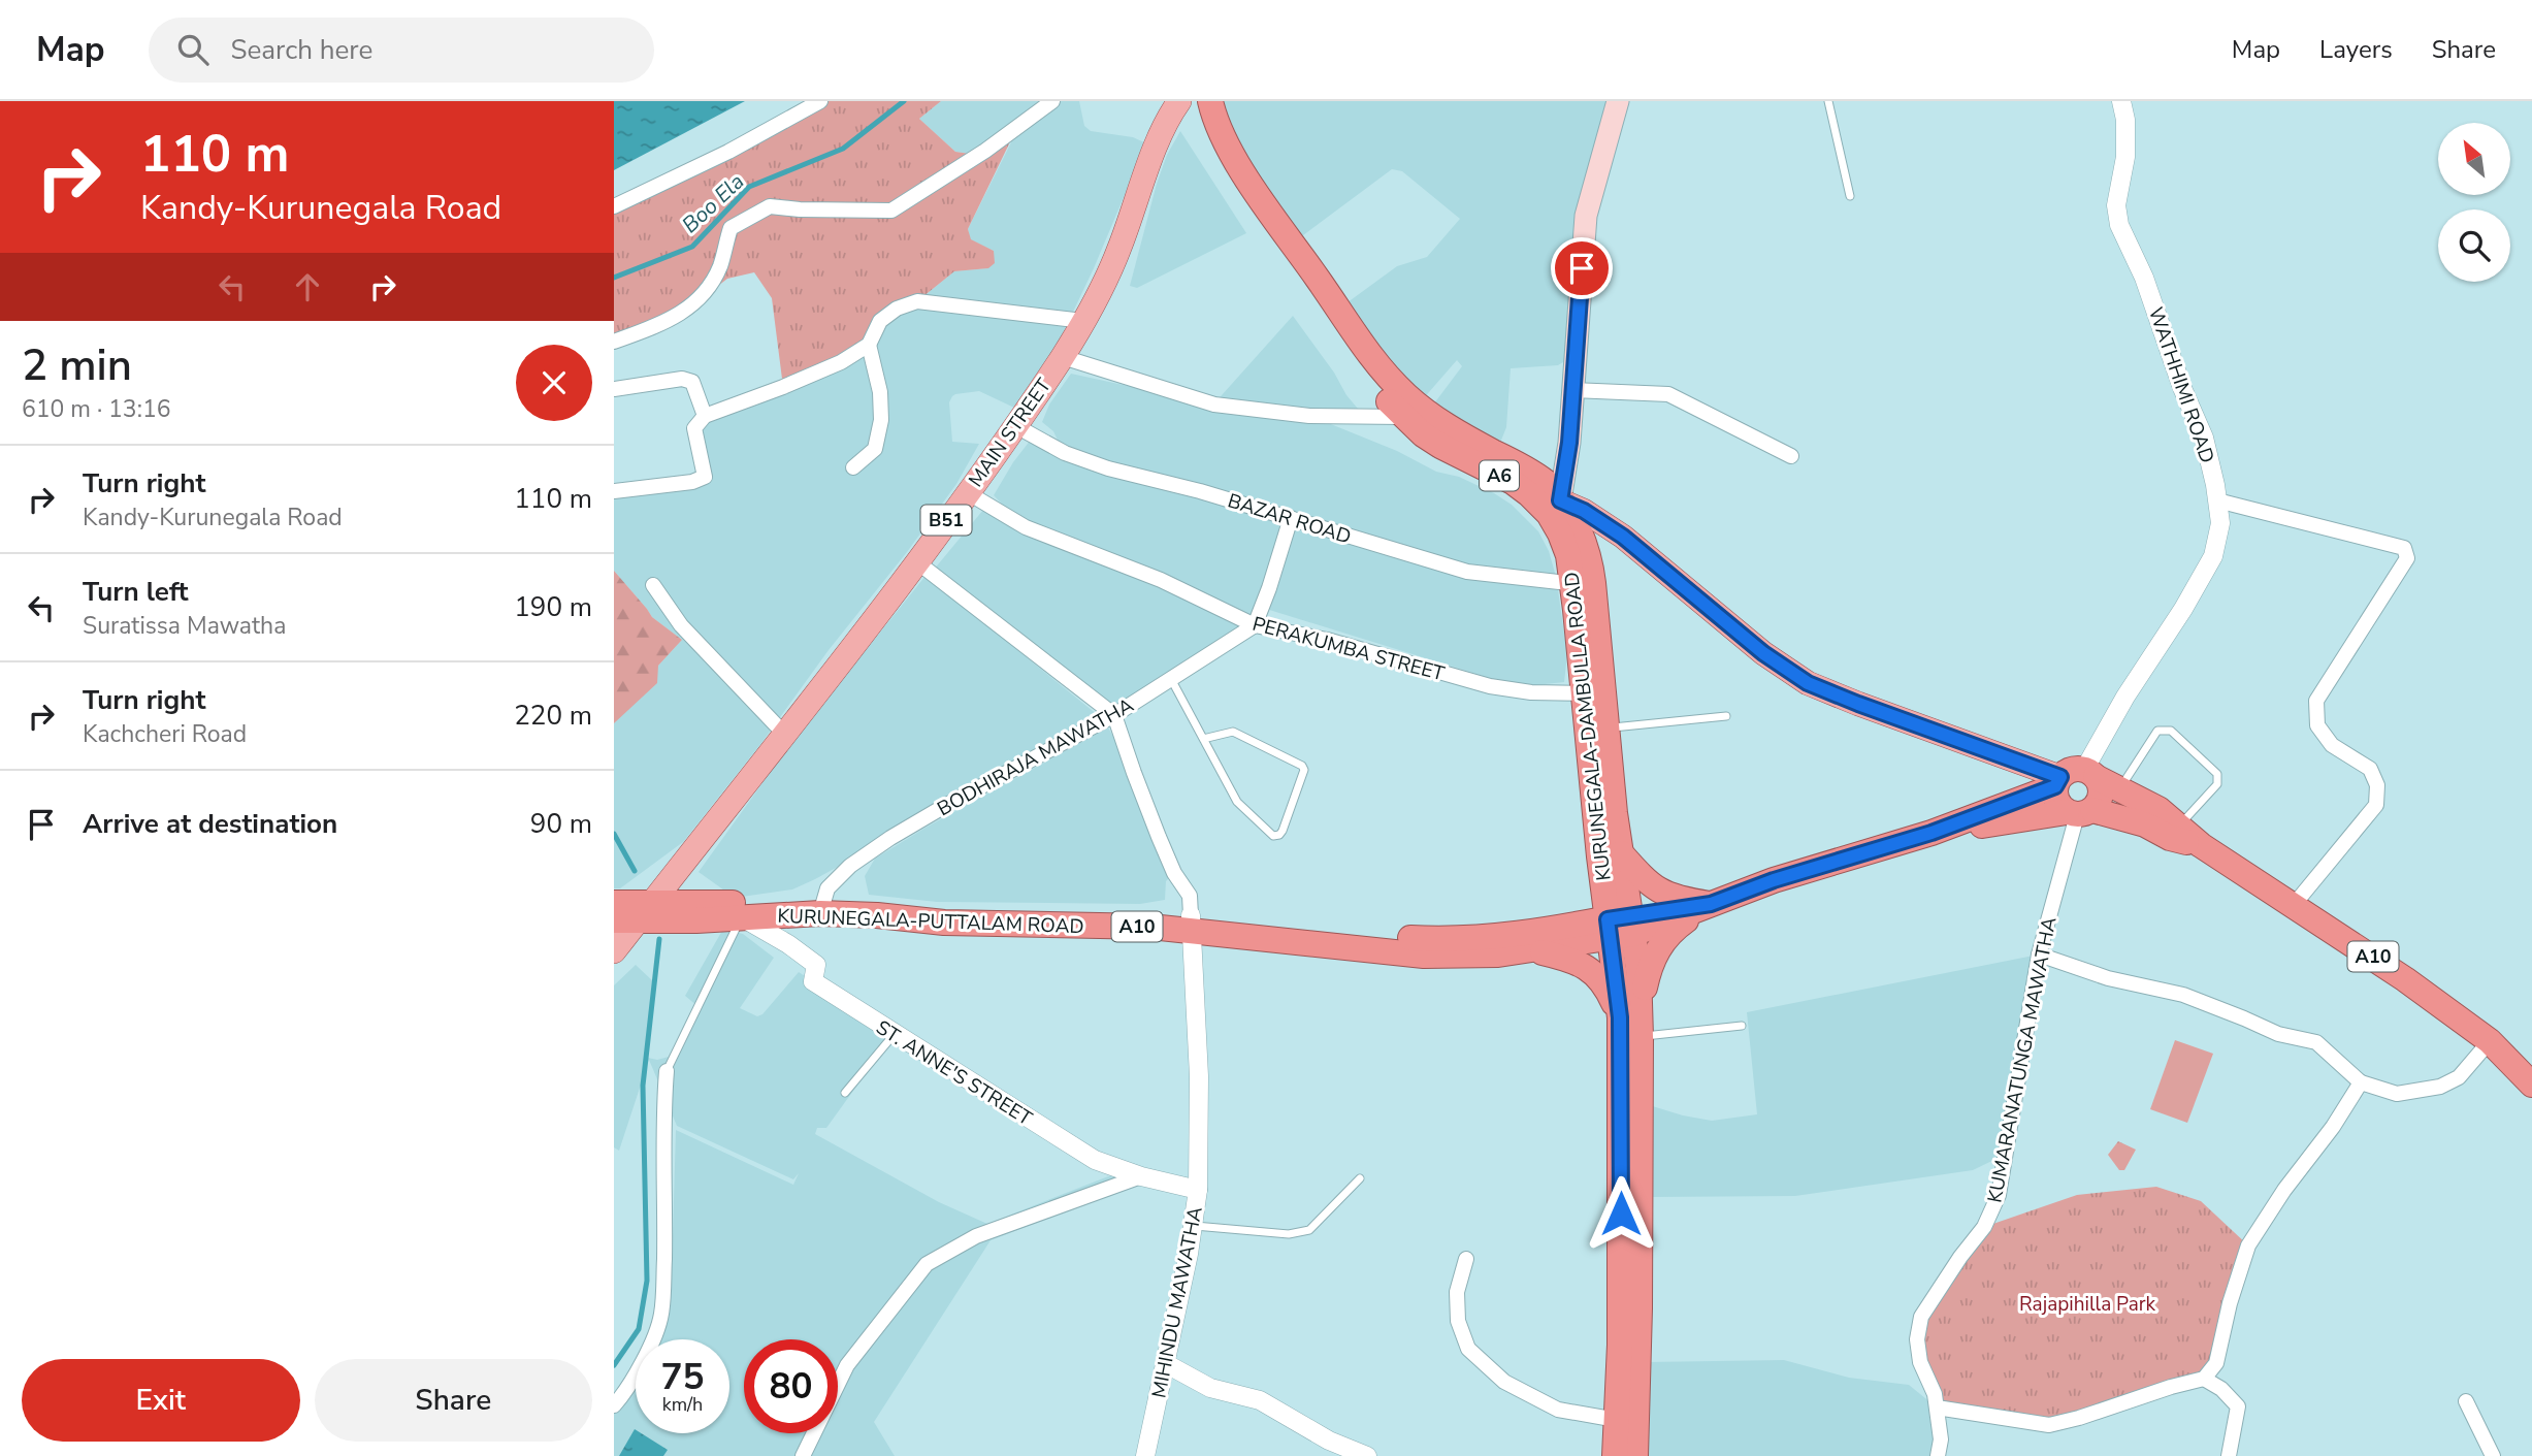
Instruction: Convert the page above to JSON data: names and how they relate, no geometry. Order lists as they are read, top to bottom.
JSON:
{
  "streets": {
    "highway": [
      "A6",
      "KURUNEGALA-DAMBULLA ROAD",
      "KURUNEGALA-PUTTALAM ROAD",
      "A10"
    ],
    "main road": ["MAIN STREET", "B51"],
    "street": [
      "WATHHIMI ROAD",
      "BAZAR ROAD",
      "PERAKUMBA STREET",
      "BODHIRAJA MAWATHA",
      "KUMARANATUNGA MAWATHA",
      "ST. ANNE'S STREET",
      "MIHINDU MAWATHA"
    ]
  },
  "crossings": [
    ["WATHHIMI ROAD", "A10"],
    ["MAIN STREET", "BAZAR ROAD"],
    ["MAIN STREET", "PERAKUMBA STREET"],
    ["MAIN STREET", "KURUNEGALA-PUTTALAM ROAD"],
    ["A6", "KURUNEGALA-DAMBULLA ROAD"],
    ["A6", "KURUNEGALA-PUTTALAM ROAD"],
    ["A6", "A10"],
    ["BAZAR ROAD", "KURUNEGALA-DAMBULLA ROAD"],
    ["PERAKUMBA STREET", "KURUNEGALA-DAMBULLA ROAD"],
    ["PERAKUMBA STREET", "BODHIRAJA MAWATHA"],
    ["KURUNEGALA-DAMBULLA ROAD", "KURUNEGALA-PUTTALAM ROAD"],
    ["KURUNEGALA-DAMBULLA ROAD", "A10"],
    ["BODHIRAJA MAWATHA", "KURUNEGALA-PUTTALAM ROAD"],
    ["KURUNEGALA-PUTTALAM ROAD", "A10"],
    ["KURUNEGALA-PUTTALAM ROAD", "ST. ANNE'S STREET"],
    ["KURUNEGALA-PUTTALAM ROAD", "MIHINDU MAWATHA"],
    ["A10", "KUMARANATUNGA MAWATHA"],
    ["ST. ANNE'S STREET", "MIHINDU MAWATHA"]
  ],
  "water": ["Boo Ela"],
  "parks": ["Rajapihilla Park"],
  "north": "top left",
  "page": {
    "header": "Map",
    "search": "Search here",
    "nav": ["Map", "Layers", "Share"],
    "turn": ["110 m", "Kandy-Kurunegala Road"],
    "heading": ["2 min", "610 m · 13:16"],
    "list": [
      {
        "name": "Turn right",
        "note": "Kandy-Kurunegala Road",
        "value": "110 m"
      },
      {
        "name": "Turn left",
        "note": "Suratissa Mawatha",
        "value": "190 m"
      },
      {
        "name": "Turn right",
        "note": "Kachcheri Road",
        "value": "220 m"
      },
      {
        "name": "Arrive at destination",
        "value": "90 m"
      }
    ],
    "speed": "75 km/h",
    "limit": "80",
    "buttons": ["Exit", "Share"]
  }
}
